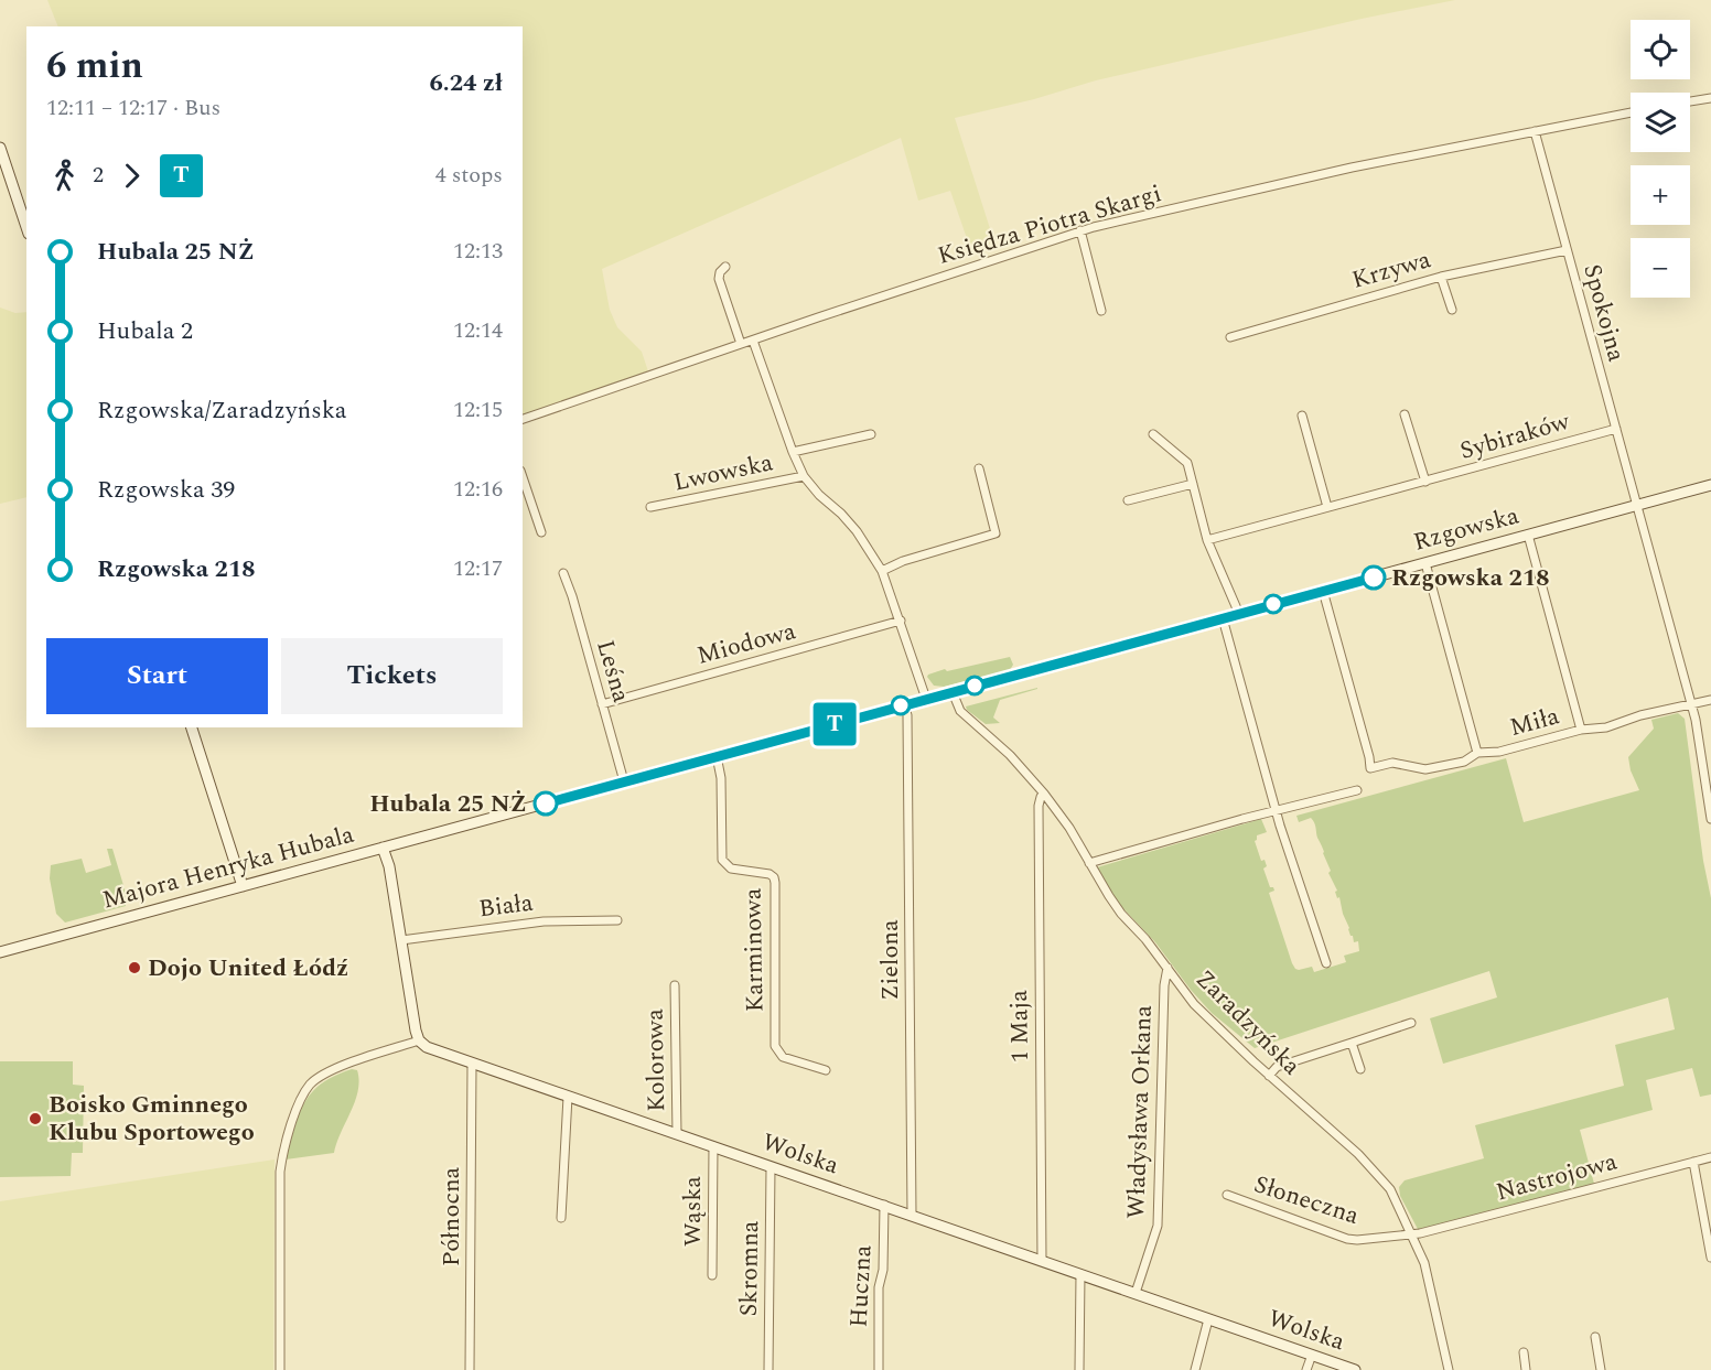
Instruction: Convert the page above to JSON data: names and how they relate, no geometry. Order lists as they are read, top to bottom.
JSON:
{
  "streets": {
    "main road": ["Rzgowska", "Majora Henryka Hubala", "Wolska"],
    "street": [
      "Księdza Piotra Skargi",
      "Krzywa",
      "Spokojna",
      "Sybiraków",
      "Lwowska",
      "Miodowa",
      "Leśna",
      "Miła",
      "Biała",
      "Karminowa",
      "Zielona",
      "Zaradzyńska",
      "1 Maja",
      "Kolorowa",
      "Władysława Orkana",
      "Nastrojowa",
      "Słoneczna",
      "Wąska",
      "Północna",
      "Skromna",
      "Huczna"
    ]
  },
  "crossings": [
    ["Księdza Piotra Skargi", "Spokojna"],
    ["Krzywa", "Spokojna"],
    ["Spokojna", "Sybiraków"],
    ["Spokojna", "Rzgowska"],
    ["Spokojna", "Miła"],
    ["Rzgowska", "Miła"],
    ["Rzgowska", "Majora Henryka Hubala"],
    ["Rzgowska", "Zaradzyńska"],
    ["Miodowa", "Leśna"],
    ["Leśna", "Majora Henryka Hubala"],
    ["Majora Henryka Hubala", "Karminowa"],
    ["Majora Henryka Hubala", "Zielona"],
    ["Zielona", "Wolska"],
    ["Zaradzyńska", "1 Maja"],
    ["Zaradzyńska", "Władysława Orkana"],
    ["Zaradzyńska", "Nastrojowa"],
    ["Zaradzyńska", "Słoneczna"],
    ["1 Maja", "Wolska"],
    ["Kolorowa", "Wolska"],
    ["Władysława Orkana", "Wolska"],
    ["Wolska", "Wąska"],
    ["Wolska", "Północna"],
    ["Wolska", "Skromna"],
    ["Wolska", "Huczna"],
    ["Nastrojowa", "Słoneczna"]
  ],
  "places": [
    "Rzgowska 218",
    "Hubala 25 NŻ",
    "Dojo United Łódź",
    "Boisko Gminnego Klubu Sportowego"
  ],
  "lines": ["bus line T"],
  "page": {
    "on_map": "T",
    "map_buttons": ["+", "−"],
    "heading": ["6 min", "12:11 – 12:17 · Bus", "6.24 zł"],
    "legs": ["2", "T", "4 stops"],
    "list": [
      {
        "name": "Hubala 25 NŻ",
        "value": "12:13"
      },
      {
        "name": "Hubala 2",
        "value": "12:14"
      },
      {
        "name": "Rzgowska/Zaradzyńska",
        "value": "12:15"
      },
      {
        "name": "Rzgowska 39",
        "value": "12:16"
      },
      {
        "name": "Rzgowska 218",
        "value": "12:17"
      }
    ],
    "buttons": ["Start", "Tickets"]
  }
}
